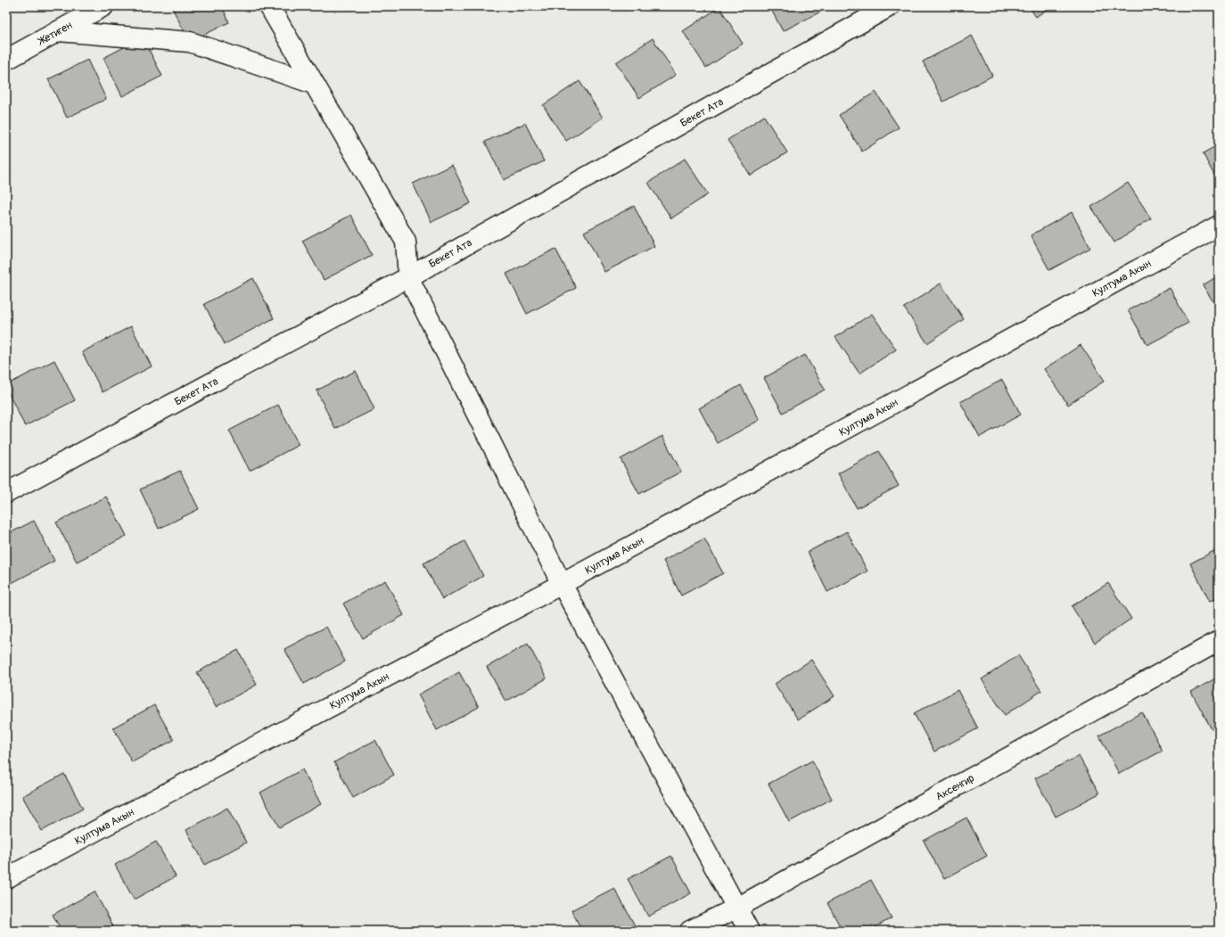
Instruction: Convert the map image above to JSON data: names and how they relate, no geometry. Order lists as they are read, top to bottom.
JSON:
{
  "streets": {
    "street": [
      "Жетиген",
      "Бекет Ата",
      "Култума Акын",
      "Аксенгир"
    ]
  }
}
